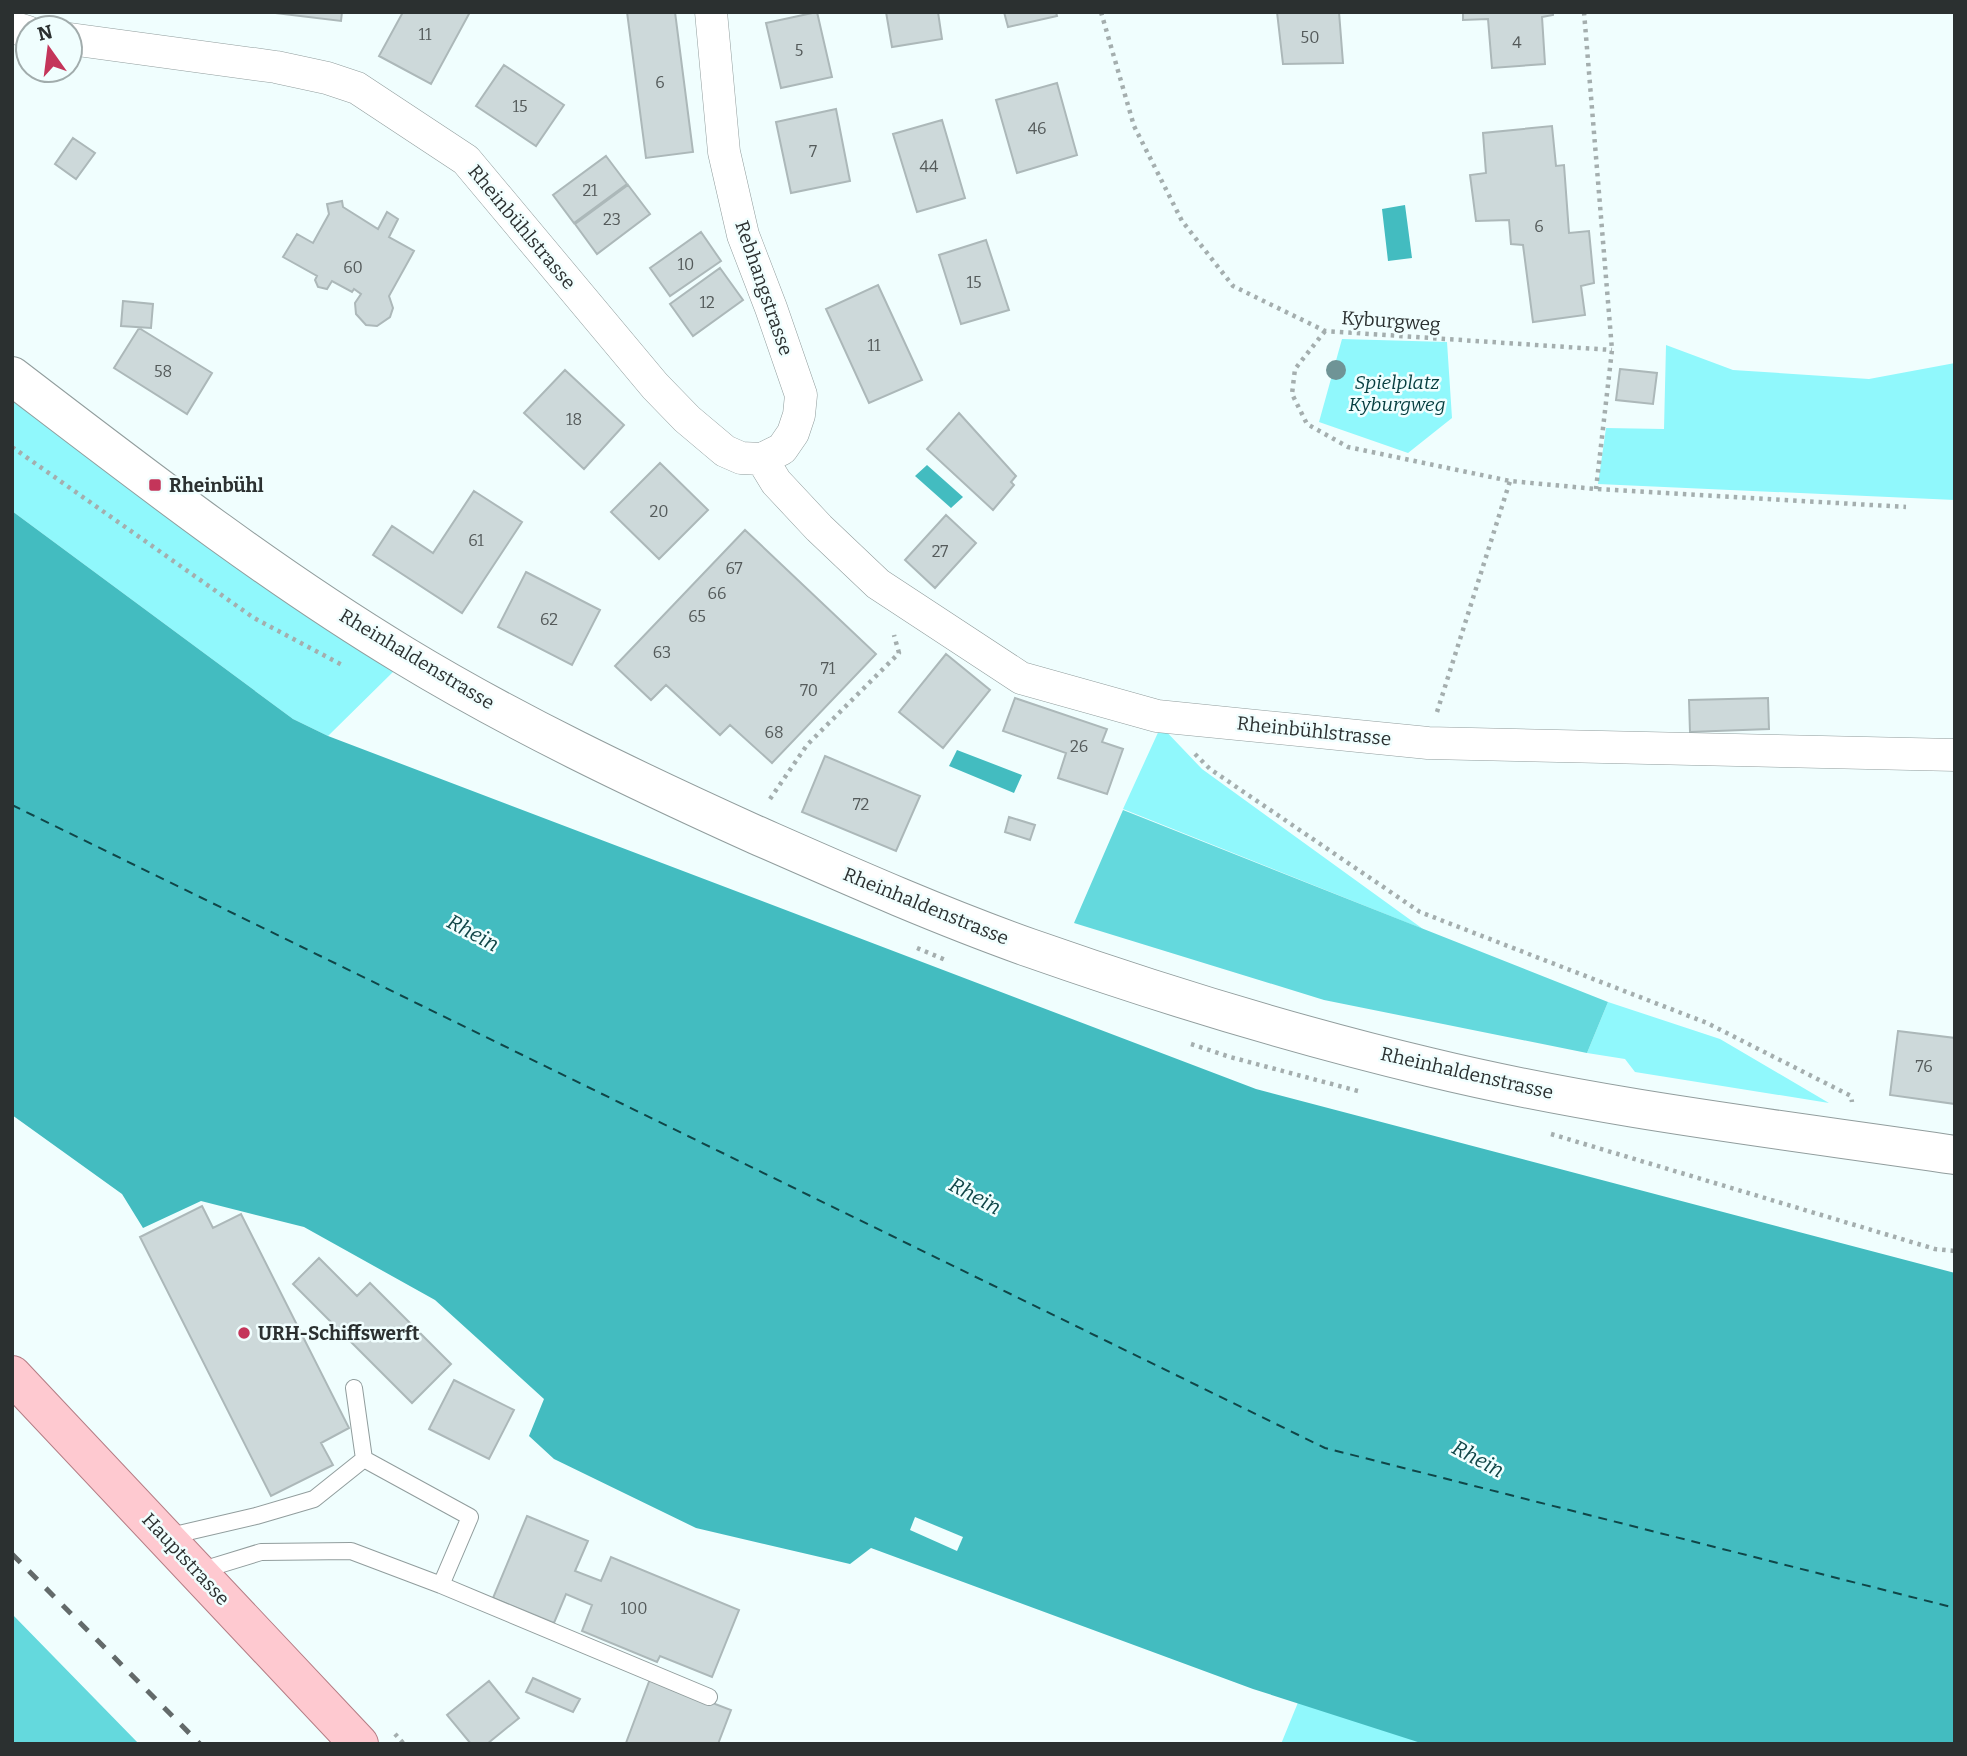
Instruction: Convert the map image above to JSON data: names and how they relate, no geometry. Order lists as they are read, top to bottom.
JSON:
{
  "streets": {
    "main road": ["Rheinhaldenstrasse", "Hauptstrasse"],
    "street": ["Rheinbühlstrasse", "Rebhangstrasse"],
    "path": ["Kyburgweg"]
  },
  "crossings": [
    ["Rheinbühlstrasse", "Rebhangstrasse"]
  ],
  "water": ["Rhein"],
  "parks": ["Spielplatz Kyburgweg"],
  "places": {
    "transit": ["Rheinbühl"],
    "other": ["URH-Schiffswerft"]
  },
  "house_numbers": [
    "11",
    "50",
    "4",
    "5",
    "6",
    "15",
    "46",
    "7",
    "44",
    "21",
    "23",
    "6",
    "10",
    "60",
    "15",
    "12",
    "11",
    "58",
    "18",
    "20",
    "61",
    "27",
    "67",
    "66",
    "65",
    "62",
    "63",
    "71",
    "70",
    "68",
    "26",
    "72",
    "76",
    "100"
  ],
  "north": "top"
}
